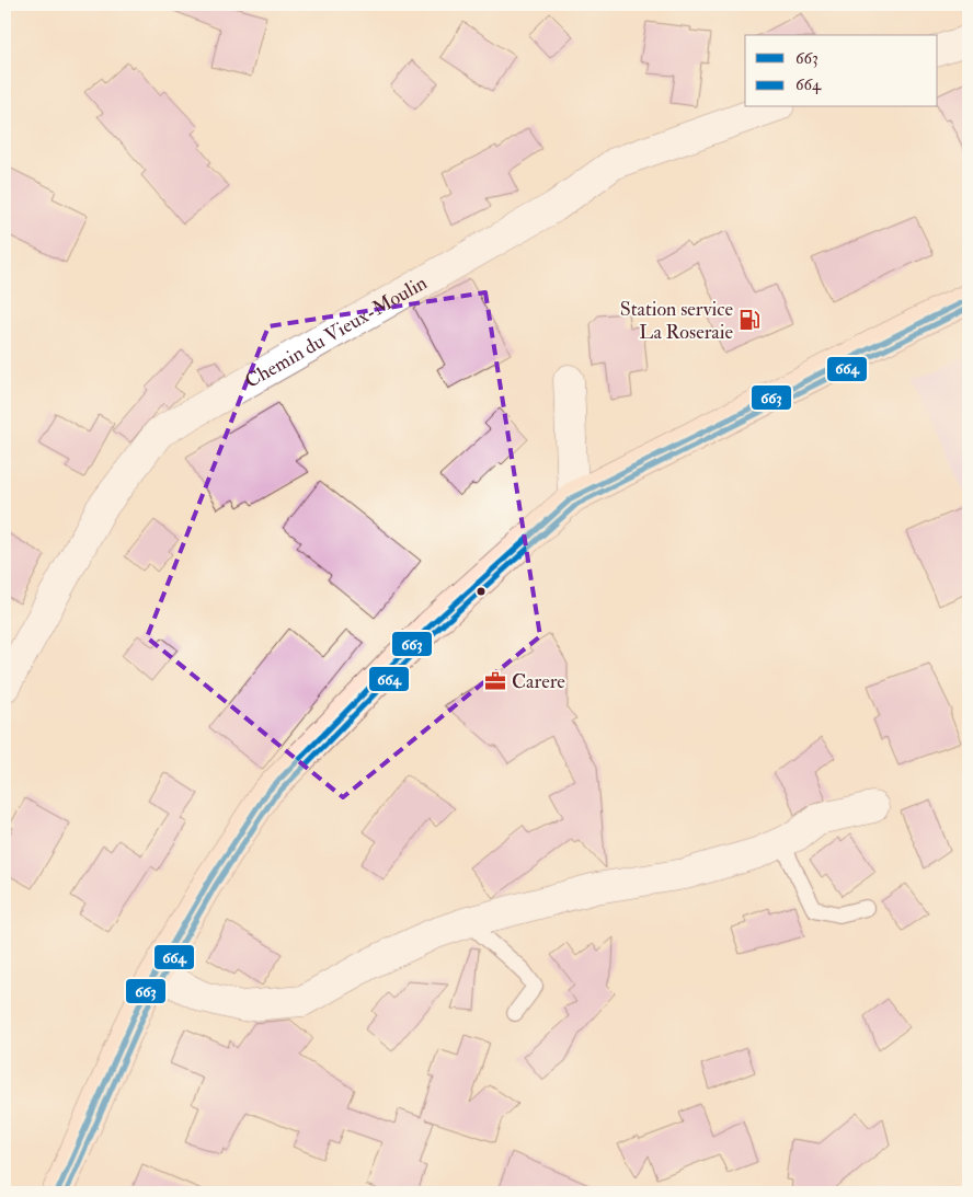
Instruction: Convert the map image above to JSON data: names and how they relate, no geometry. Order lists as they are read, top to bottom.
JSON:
{
  "streets": {
    "street": ["Chemin du Vieux-Moulin"]
  },
  "places": {
    "fuel station": ["Station service La Roseraie"],
    "office": ["Carere"]
  },
  "lines": ["transit line 663", "transit line 664"],
  "legend": ["663", "664"]
}
